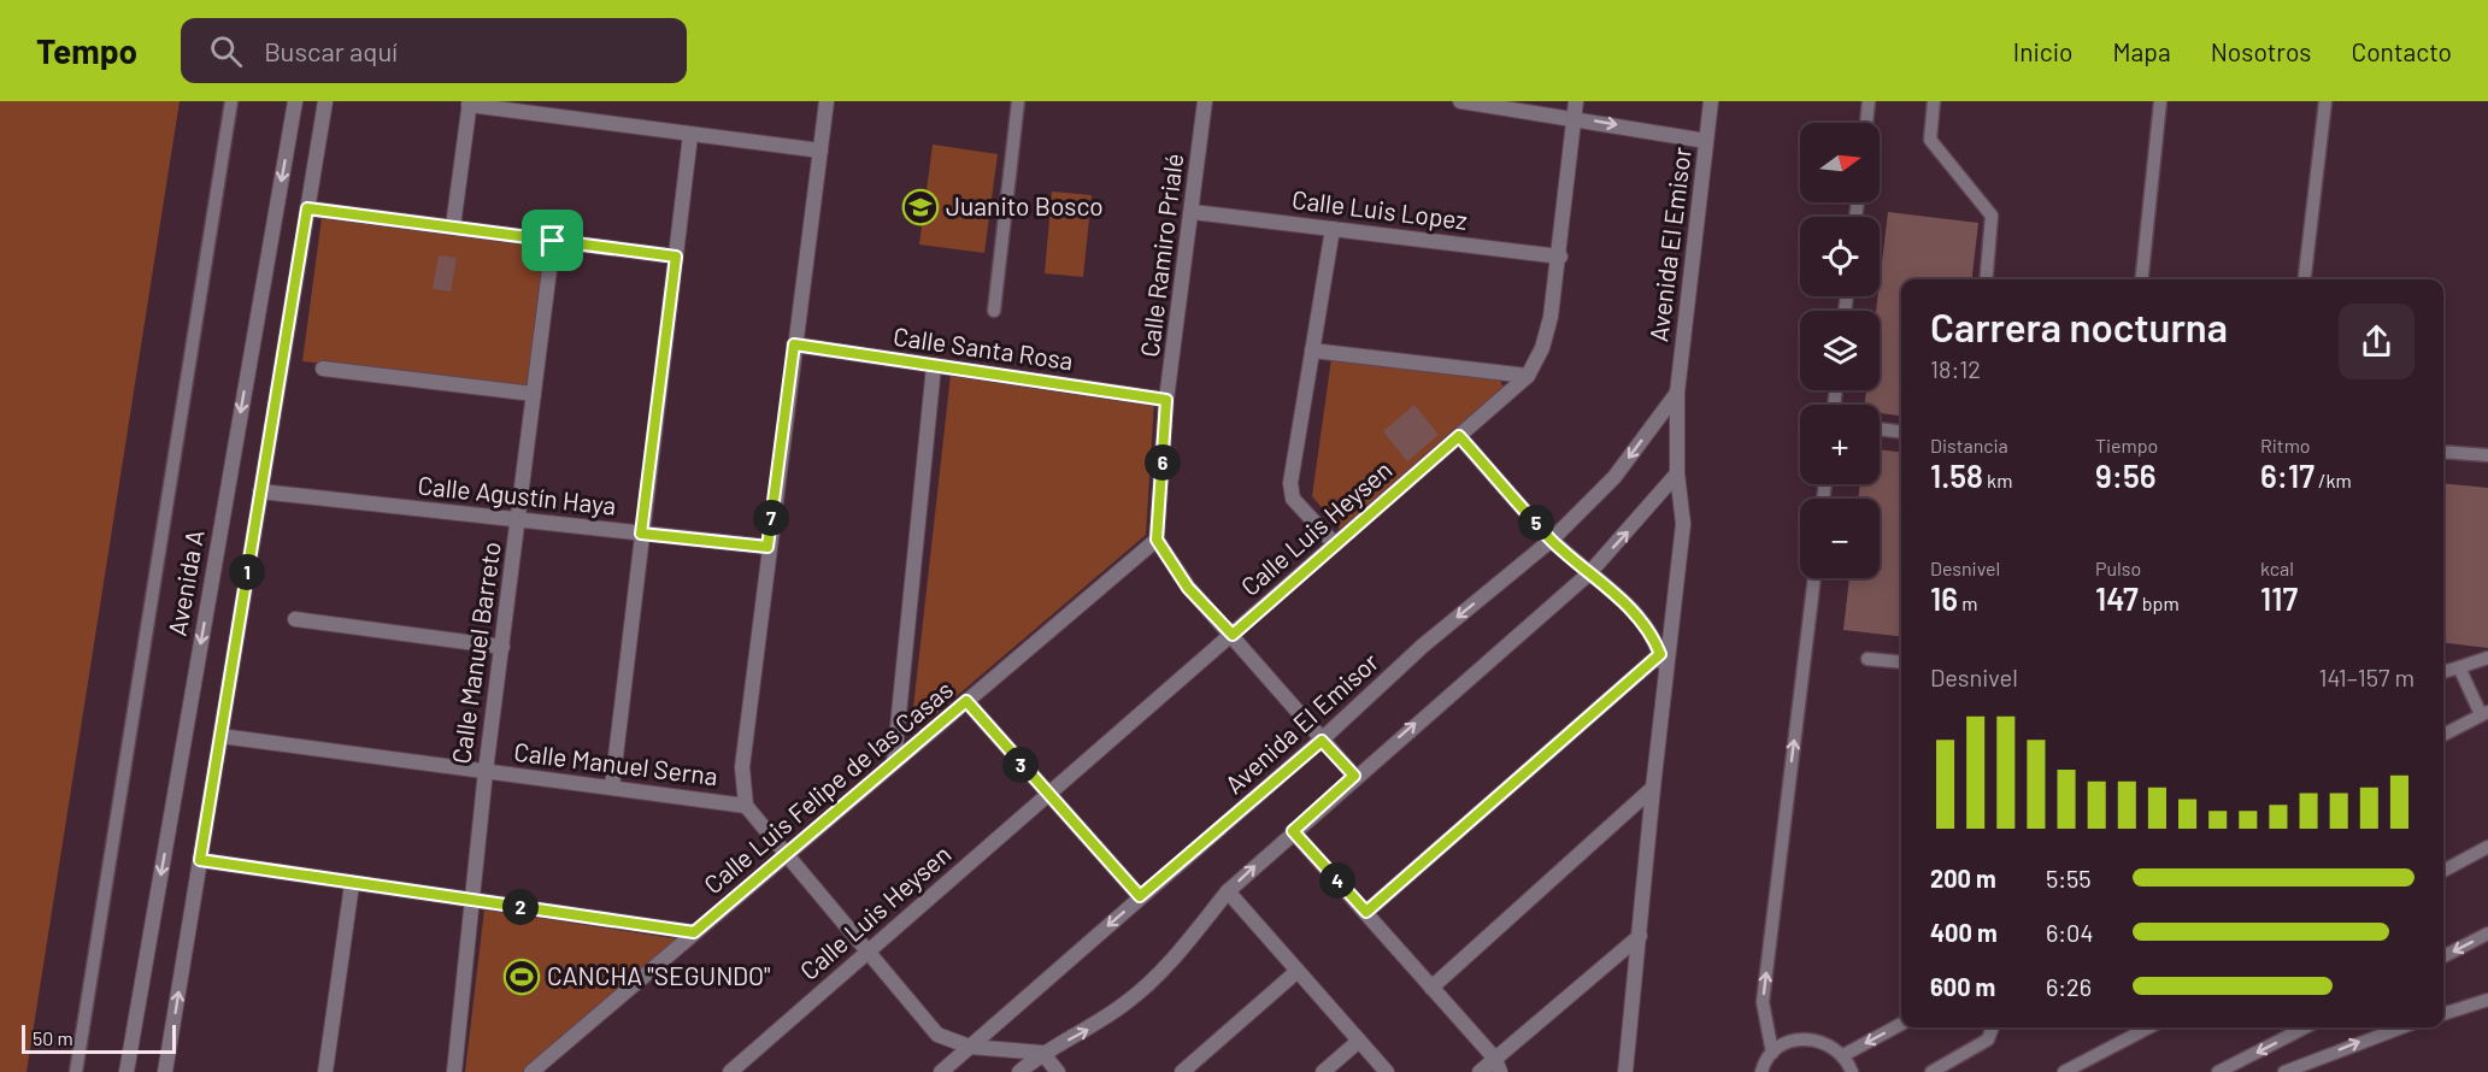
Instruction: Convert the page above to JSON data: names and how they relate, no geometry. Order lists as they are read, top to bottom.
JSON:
{
  "streets": {
    "street": [
      "Calle Luis Lopez",
      "Avenida El Emisor",
      "Calle Ramiro Prialé",
      "Calle Santa Rosa",
      "Calle Agustín Haya",
      "Calle Luis Heysen",
      "Avenida A",
      "Calle Manuel Barreto",
      "Calle Manuel Serna",
      "Calle Luis Felipe de las Casas"
    ]
  },
  "crossings": [
    ["Calle Luis Lopez", "Calle Ramiro Prialé"],
    ["Calle Luis Lopez", "Calle Luis Heysen"],
    ["Calle Ramiro Prialé", "Calle Santa Rosa"],
    ["Calle Ramiro Prialé", "Calle Luis Felipe de las Casas"],
    ["Calle Agustín Haya", "Calle Manuel Barreto"],
    ["Calle Manuel Barreto", "Calle Manuel Serna"]
  ],
  "places": {
    "school or university": ["Juanito Bosco"],
    "sports": ["CANCHA \"SEGUNDO\""]
  },
  "scale_bar": "50 m",
  "north": "right",
  "page": {
    "header": "Tempo",
    "search": "Buscar aquí",
    "nav": [
      "Inicio",
      "Mapa",
      "Nosotros",
      "Contacto"
    ],
    "map_buttons": ["+", "−"],
    "heading": ["Carrera nocturna", "18:12"],
    "stats": [
      ["Distancia", "1.58 km"],
      ["Tiempo", "9:56"],
      ["Ritmo", "6:17 /km"],
      ["Desnivel", "16 m"],
      ["Pulso", "147 bpm"],
      ["kcal", "117"]
    ],
    "pins": [
      "6",
      "7",
      "5",
      "1",
      "3",
      "4",
      "2"
    ],
    "chart": ["Desnivel", "141–157 m"],
    "list": [
      {
        "name": "200 m",
        "note": "5:55"
      },
      {
        "name": "400 m",
        "note": "6:04"
      },
      {
        "name": "600 m",
        "note": "6:26"
      }
    ],
    "scale": "50 m"
  }
}
